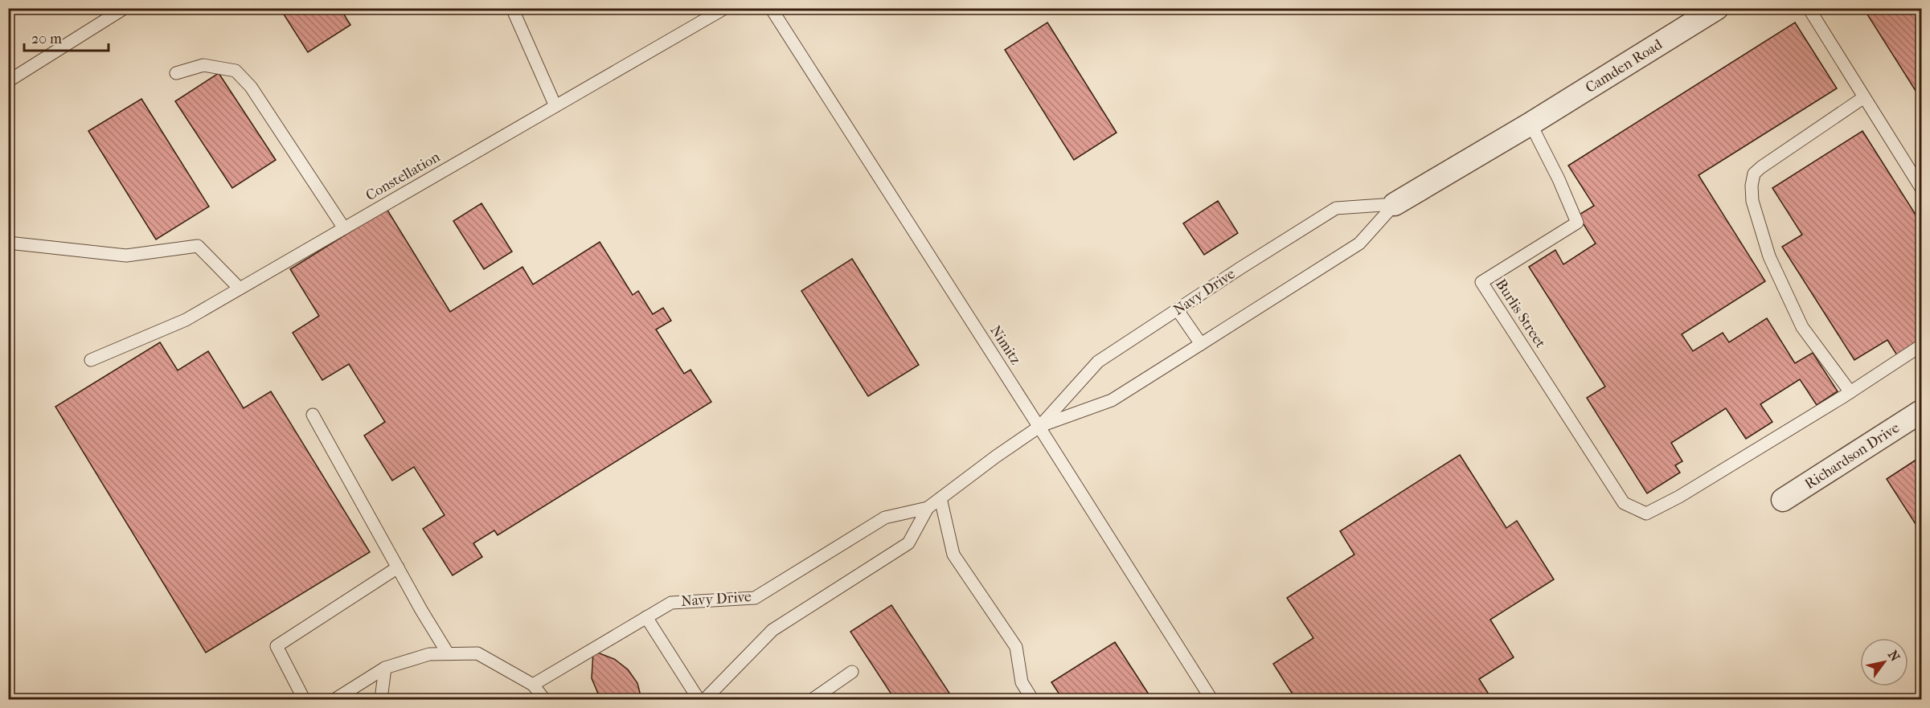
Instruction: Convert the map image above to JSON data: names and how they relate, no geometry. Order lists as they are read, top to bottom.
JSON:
{
  "streets": {
    "street": ["Camden Road", "Navy Drive", "Richardson Drive"],
    "lane": ["Constellation", "Burlis Street", "Nimitz"]
  },
  "crossings": [
    ["Camden Road", "Navy Drive"],
    ["Camden Road", "Burlis Street"],
    ["Navy Drive", "Burlis Street"],
    ["Navy Drive", "Nimitz"]
  ],
  "scale_bar": "20 m",
  "north": "top right"
}
